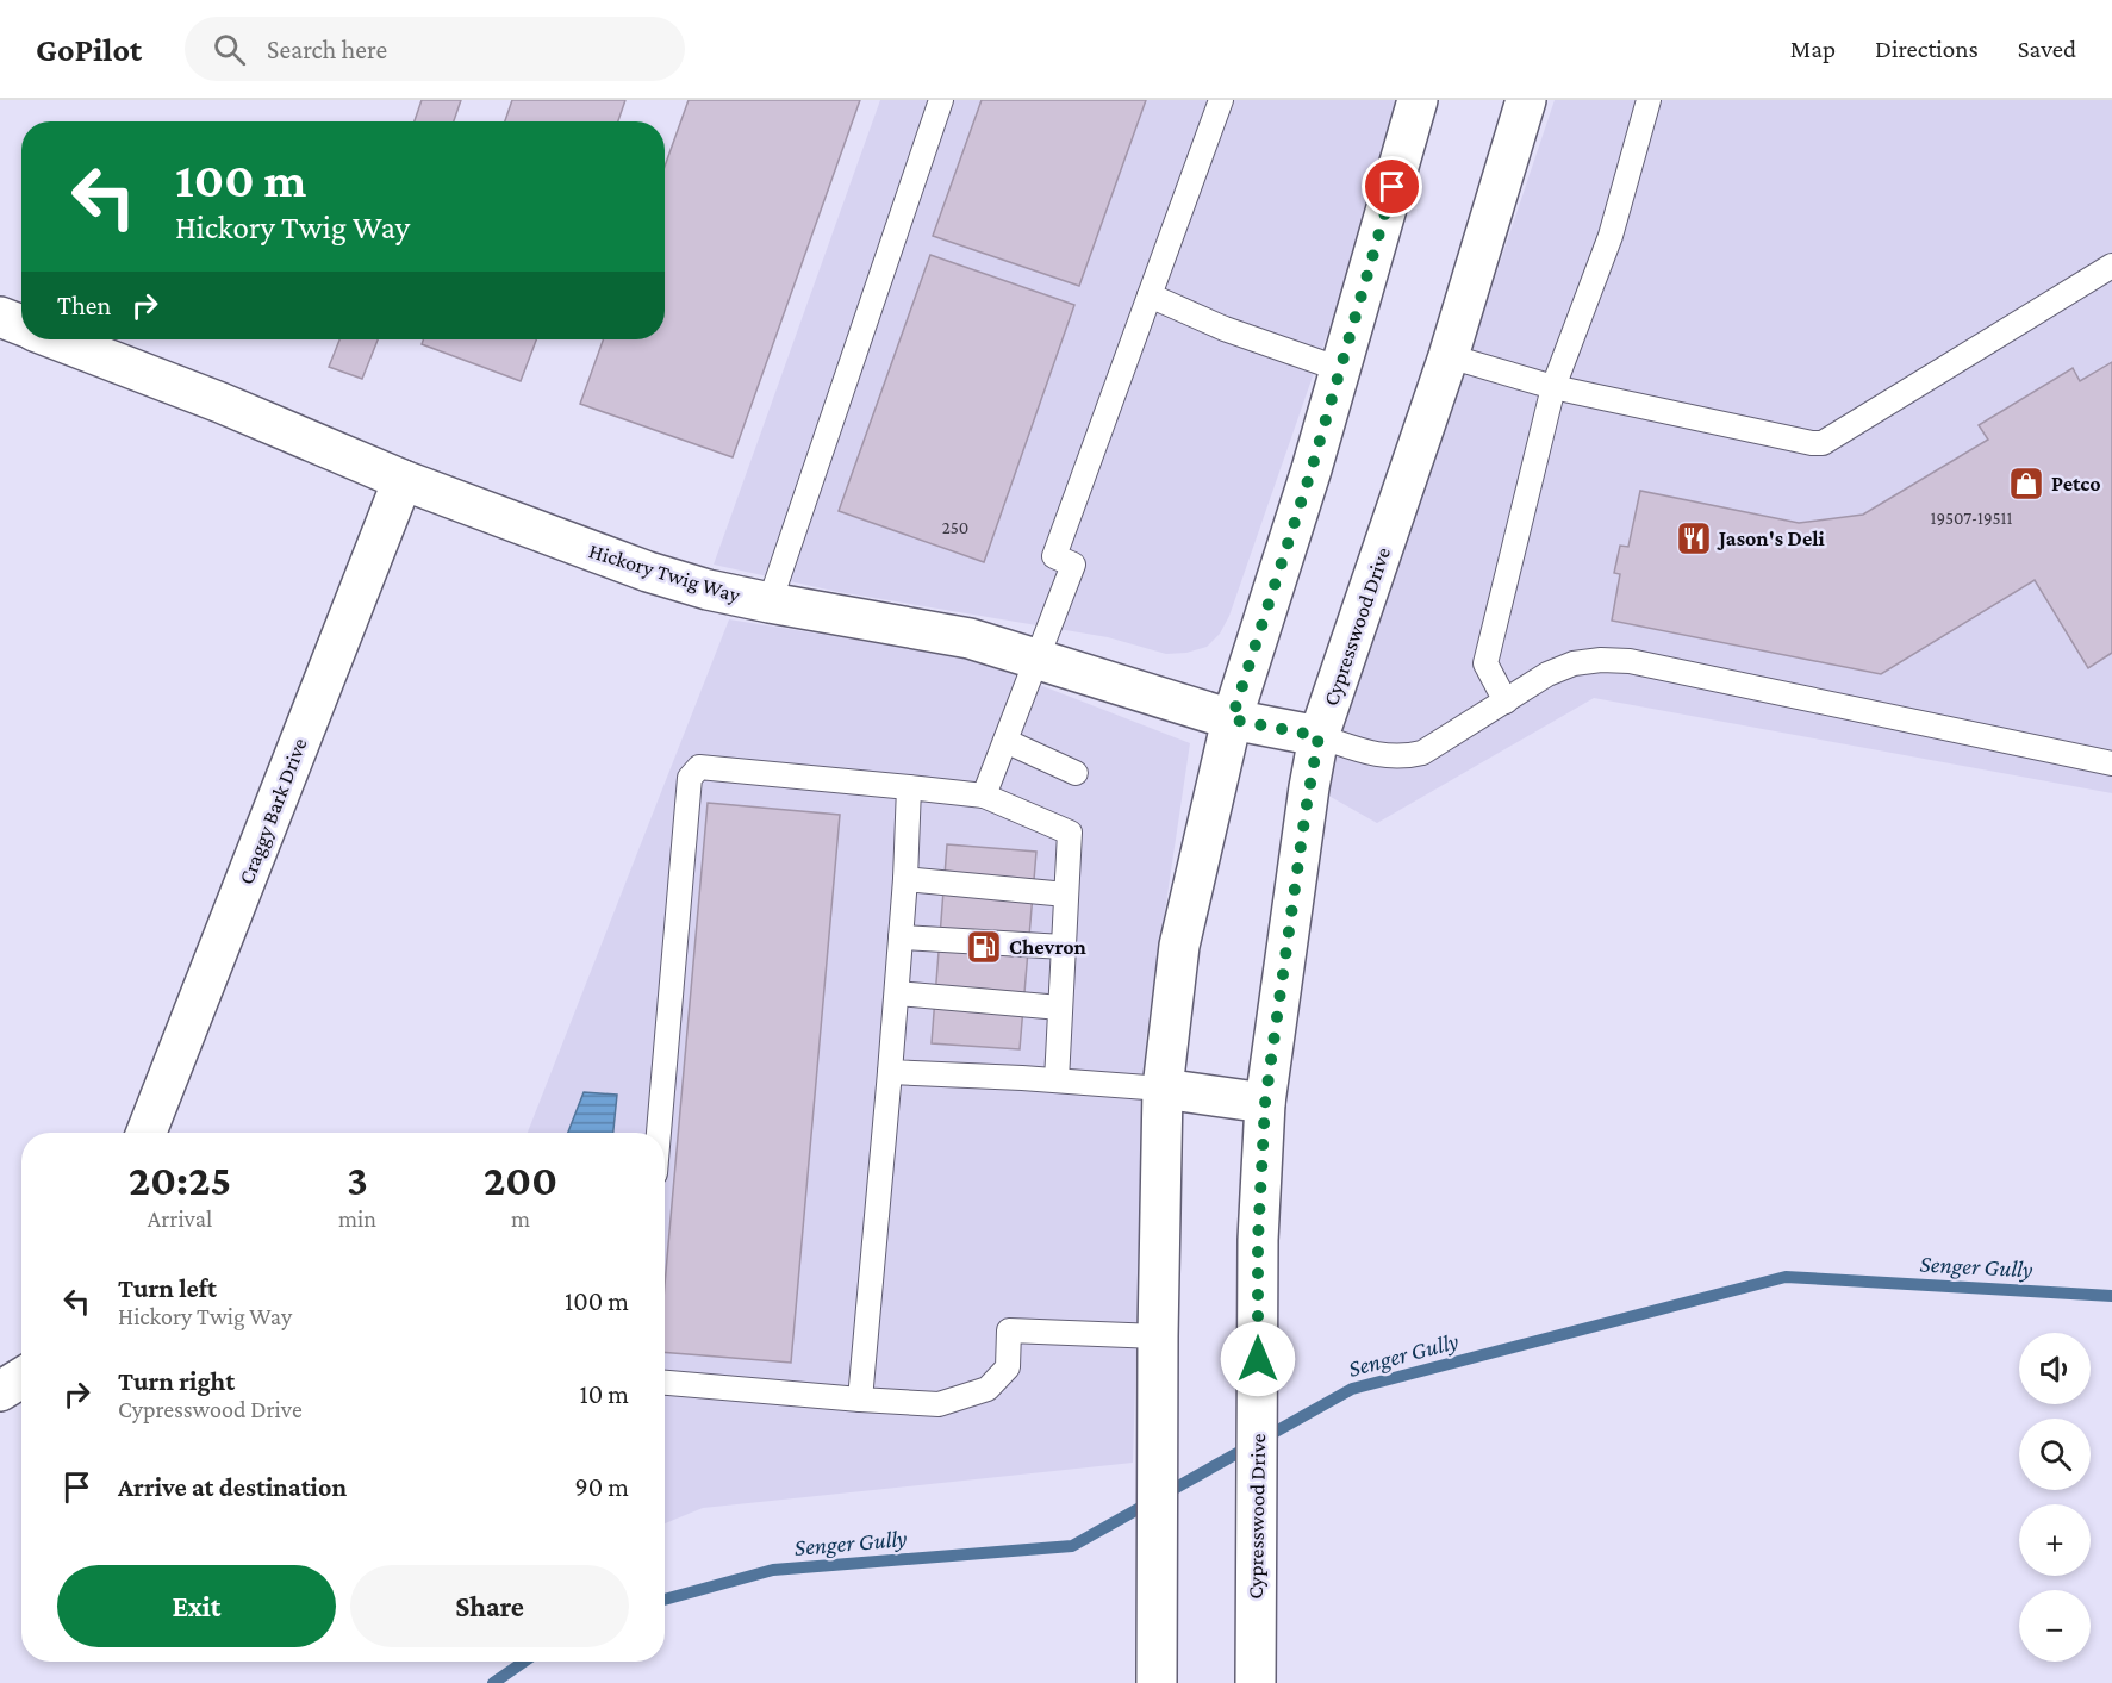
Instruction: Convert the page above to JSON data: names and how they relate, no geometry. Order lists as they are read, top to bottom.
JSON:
{
  "streets": {
    "main road": ["Hickory Twig Way", "Cypresswood Drive", "Craggy Bark Drive"]
  },
  "crossings": [
    ["Hickory Twig Way", "Cypresswood Drive"],
    ["Hickory Twig Way", "Craggy Bark Drive"]
  ],
  "water": ["Senger Gully"],
  "places": {
    "shop": ["Petco"],
    "restaurant": ["Jason's Deli"],
    "fuel station": ["Chevron"]
  },
  "house_numbers": ["19507-19511", "250"],
  "page": {
    "header": "GoPilot",
    "search": "Search here",
    "nav": ["Map", "Directions", "Saved"],
    "turn": ["100 m", "Hickory Twig Way"],
    "then": "Then",
    "eta": [
      "20:25",
      "Arrival",
      "3",
      "min",
      "200",
      "m"
    ],
    "list": [
      {
        "name": "Turn left",
        "note": "Hickory Twig Way",
        "value": "100 m"
      },
      {
        "name": "Turn right",
        "note": "Cypresswood Drive",
        "value": "10 m"
      },
      {
        "name": "Arrive at destination",
        "value": "90 m"
      }
    ],
    "map_buttons": ["+", "−"],
    "buttons": ["Exit", "Share"]
  }
}
